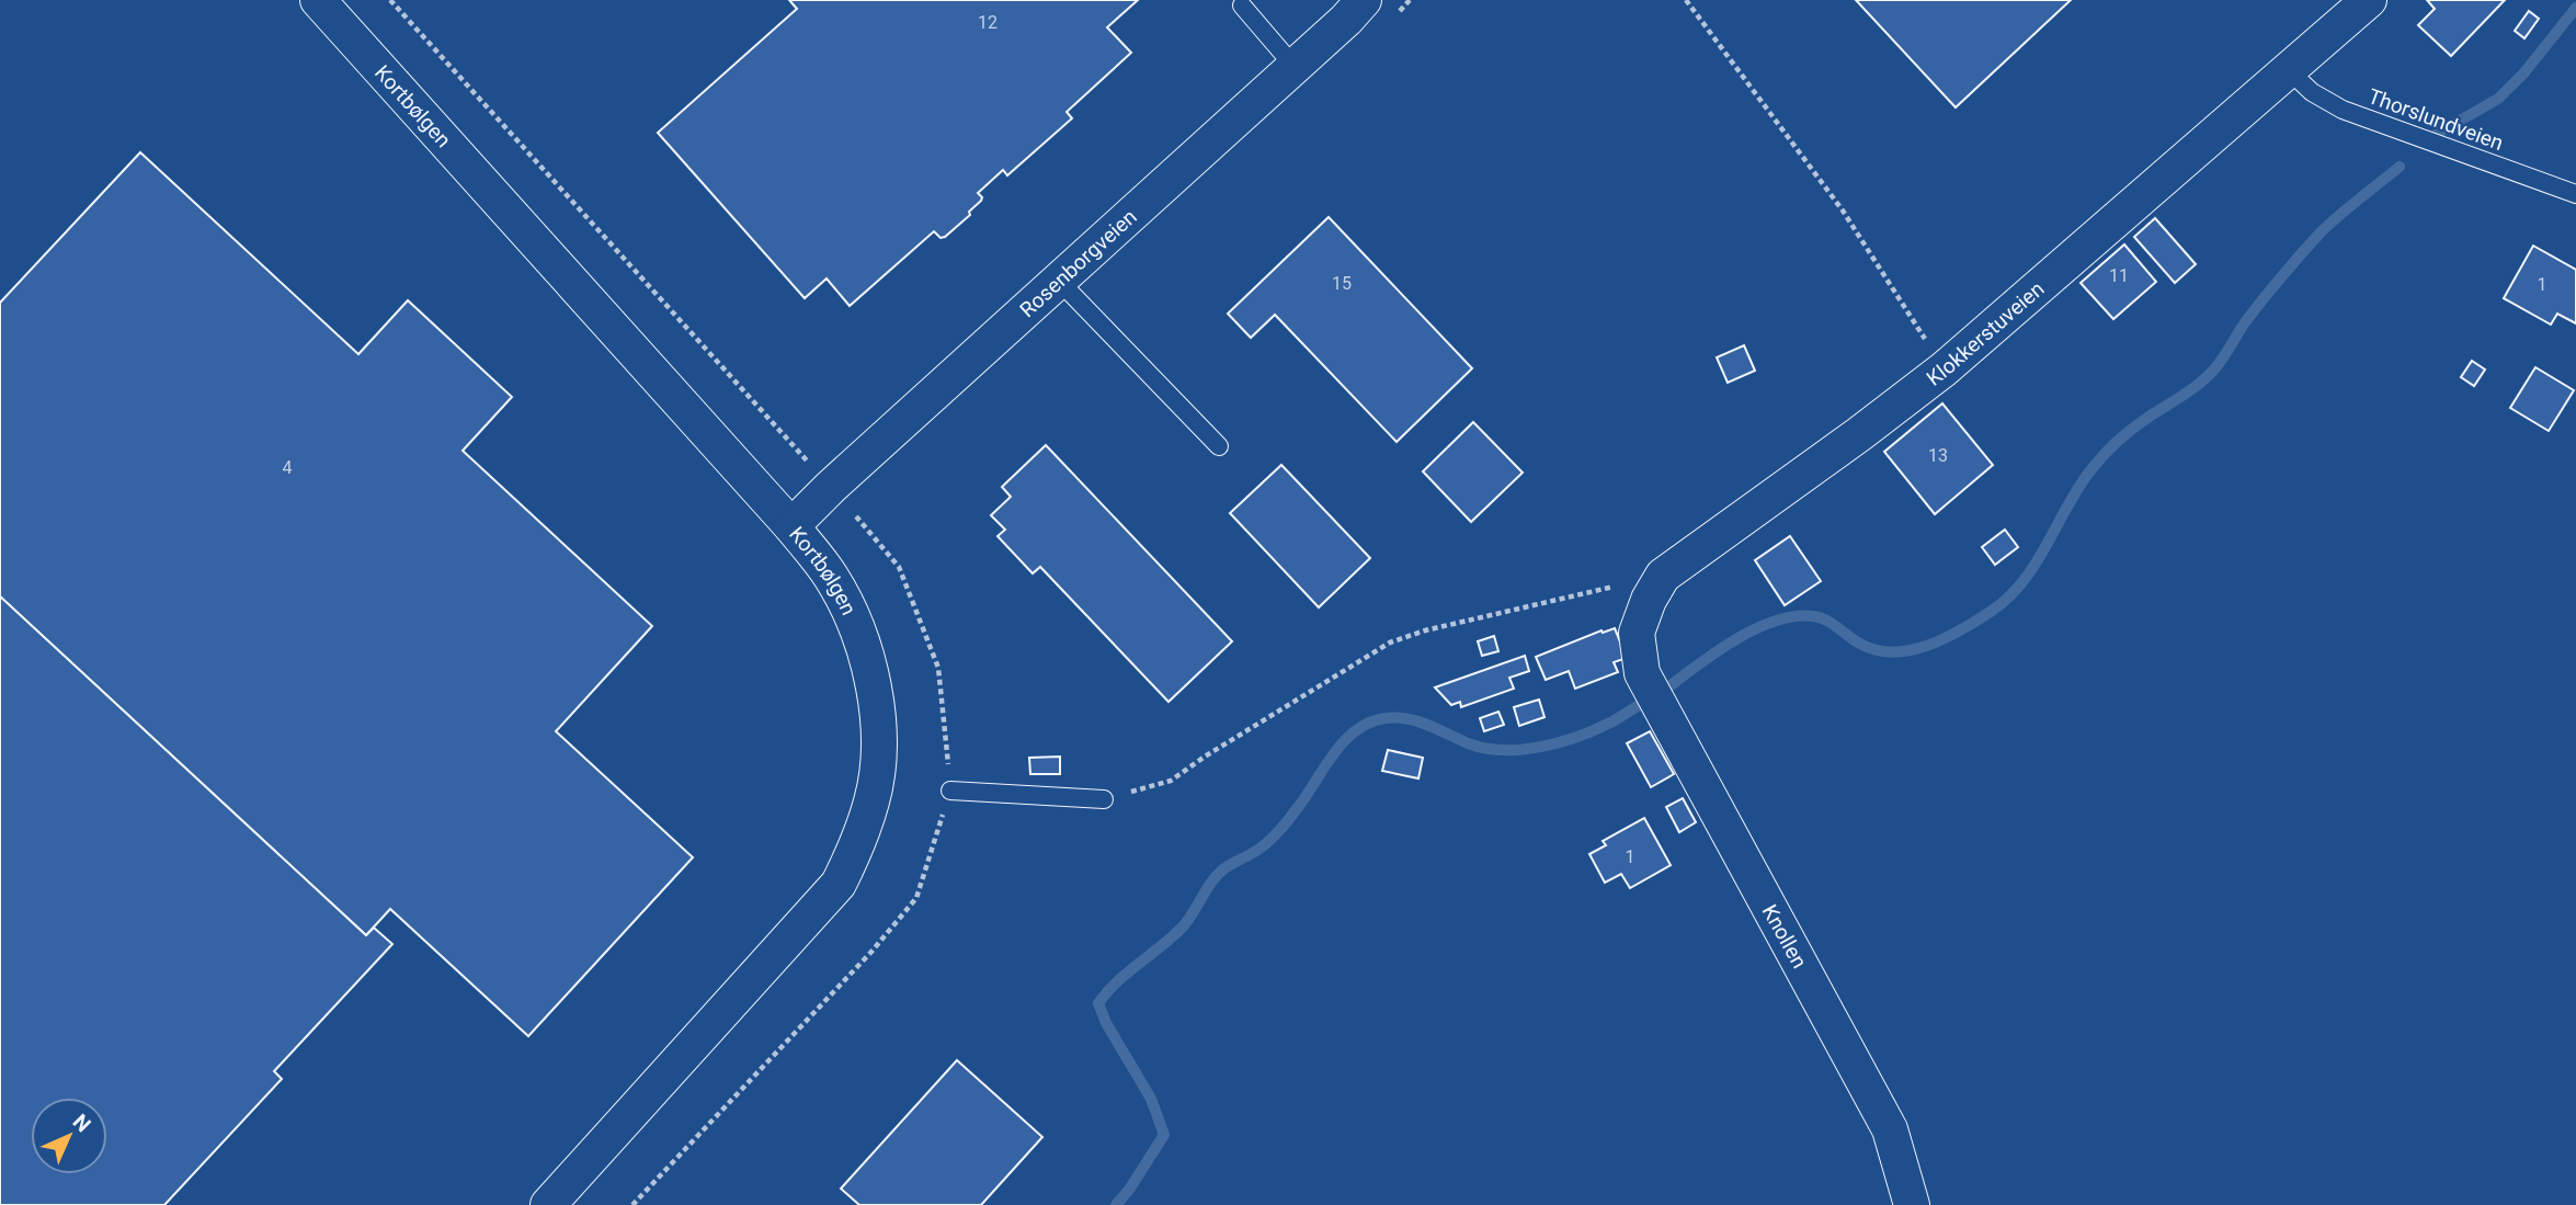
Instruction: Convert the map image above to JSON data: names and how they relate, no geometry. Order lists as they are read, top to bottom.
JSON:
{
  "streets": {
    "street": [
      "Kortbølgen",
      "Rosenborgveien",
      "Klokkerstuveien",
      "Knollen"
    ],
    "lane": ["Thorslundveien"]
  },
  "crossings": [
    ["Kortbølgen", "Rosenborgveien"],
    ["Thorslundveien", "Klokkerstuveien"],
    ["Klokkerstuveien", "Knollen"]
  ],
  "house_numbers": [
    "12",
    "11",
    "15",
    "1",
    "13",
    "4",
    "1"
  ],
  "north": "top right"
}
